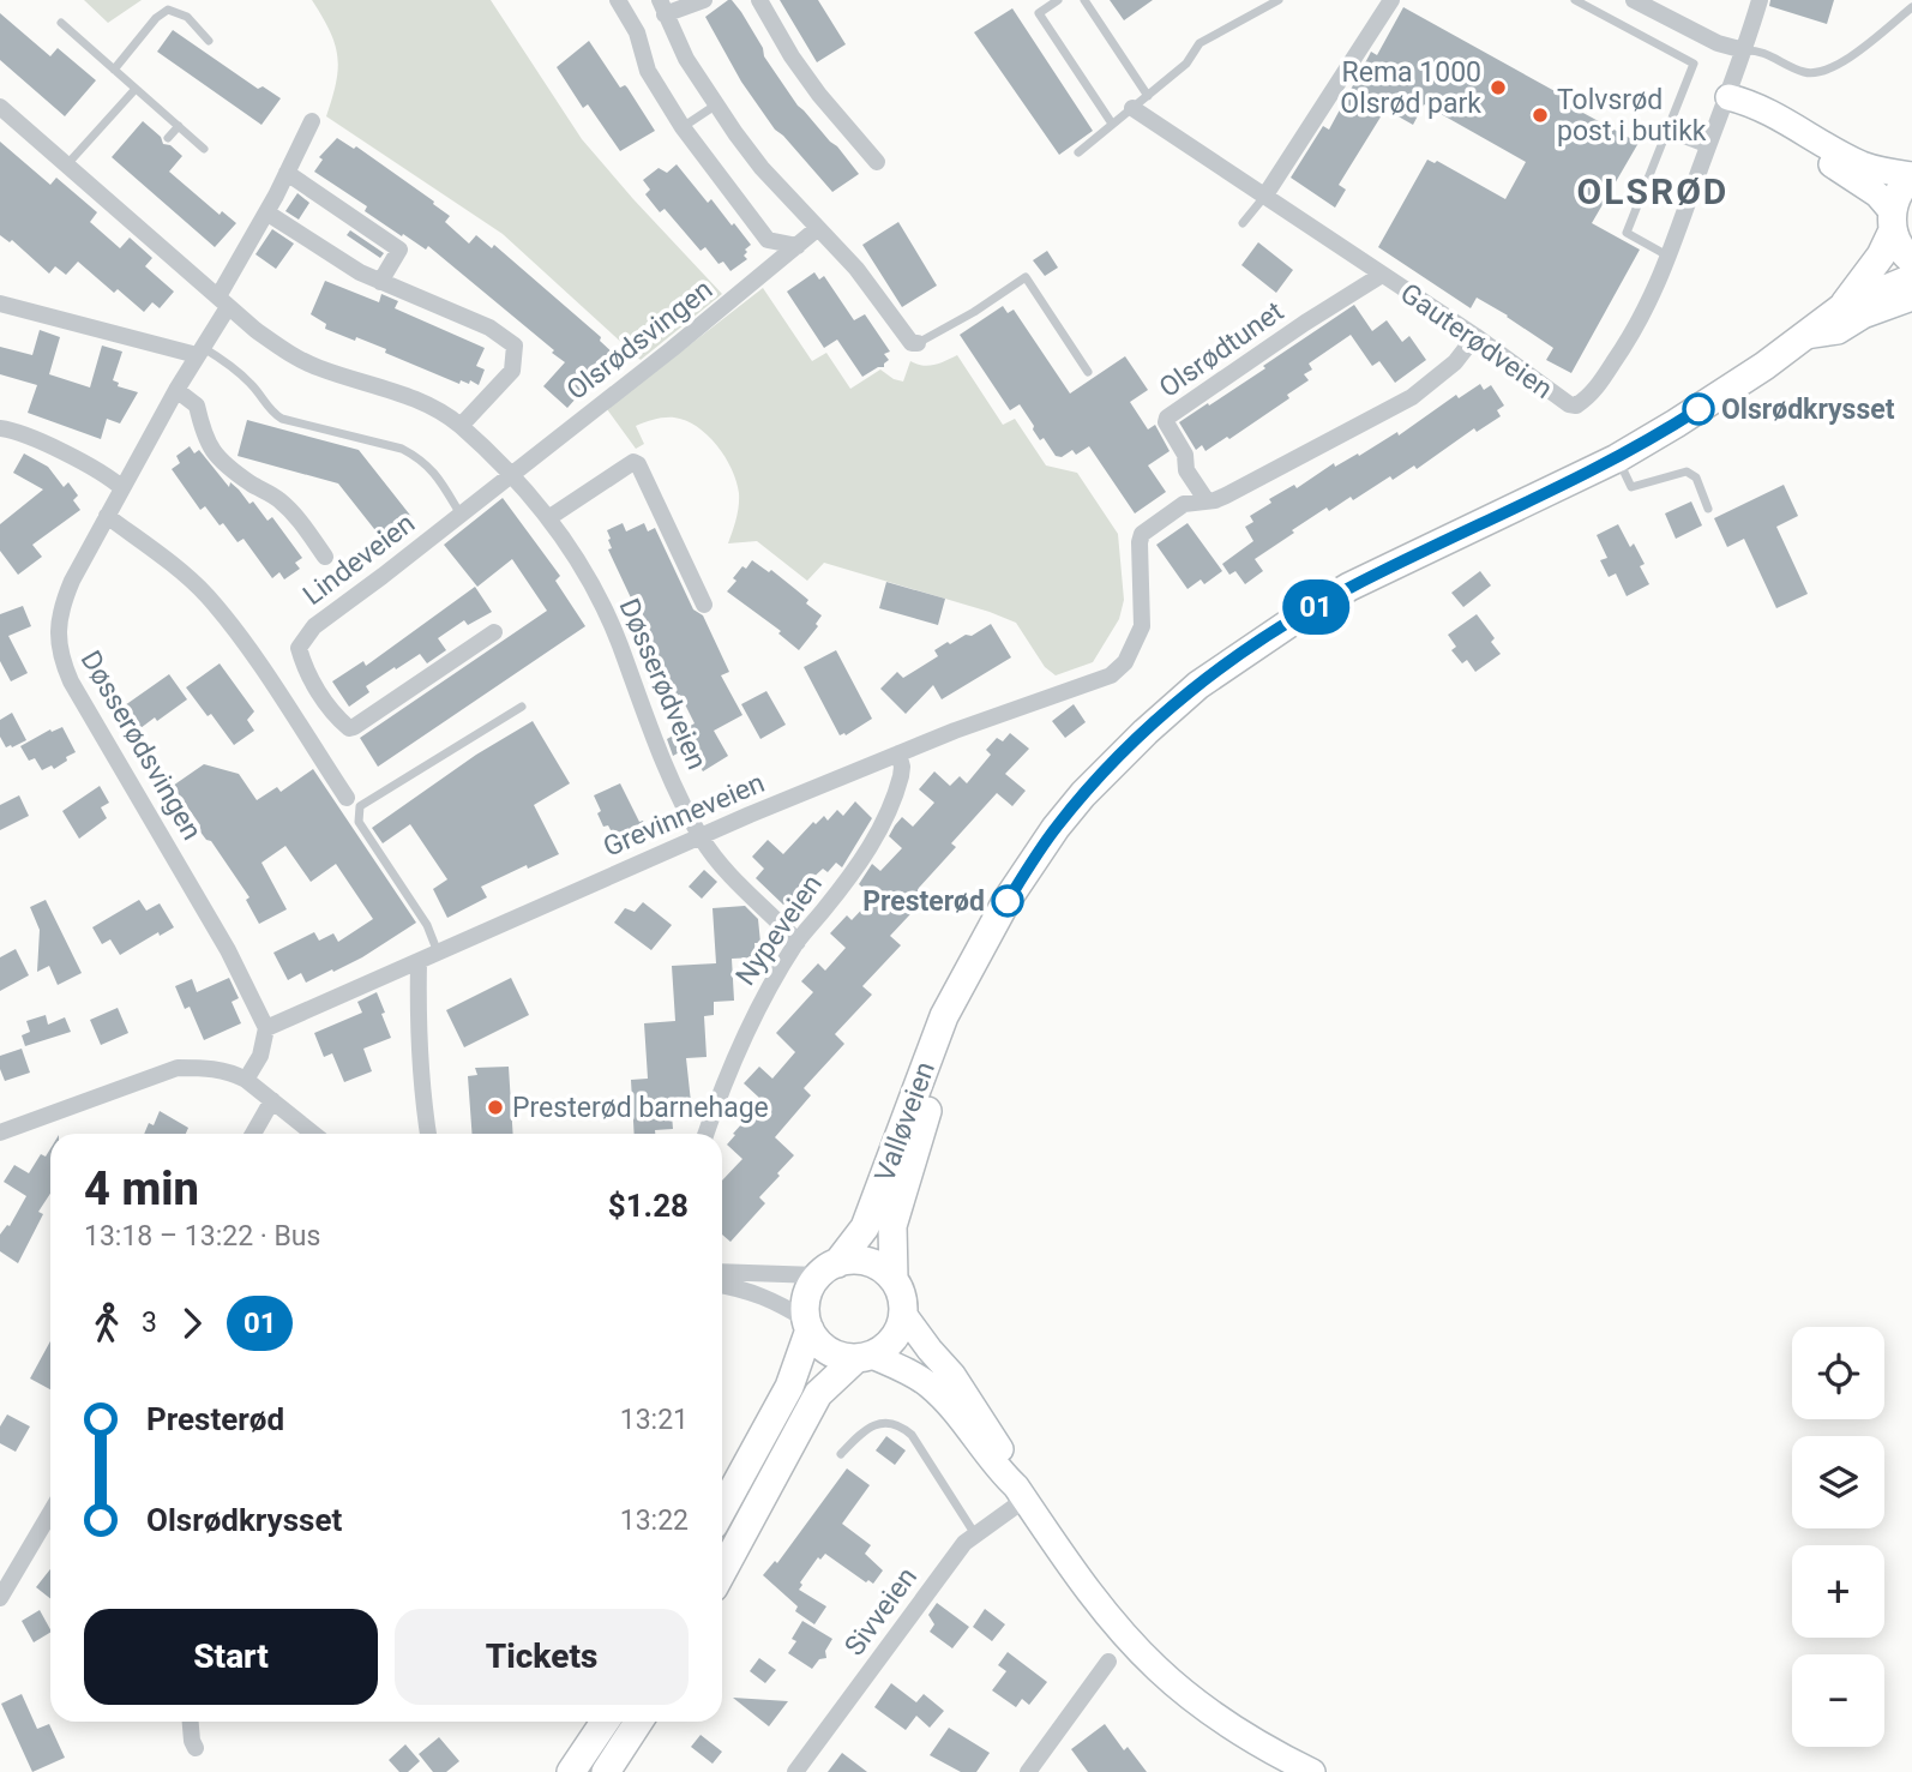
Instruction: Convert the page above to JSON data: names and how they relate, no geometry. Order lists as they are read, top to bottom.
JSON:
{
  "streets": {
    "main road": ["Valløveien"],
    "street": [
      "Olsrødsvingen",
      "Gauterødveien",
      "Olsrødtunet",
      "Lindeveien",
      "Døsserødveien",
      "Døsserødsvingen",
      "Grevinneveien",
      "Nypeveien",
      "Sivveien"
    ]
  },
  "crossings": [
    ["Olsrødsvingen", "Lindeveien"],
    ["Olsrødsvingen", "Døsserødveien"],
    ["Gauterødveien", "Olsrødtunet"],
    ["Olsrødtunet", "Grevinneveien"],
    ["Lindeveien", "Døsserødveien"],
    ["Døsserødveien", "Døsserødsvingen"],
    ["Døsserødveien", "Grevinneveien"],
    ["Døsserødveien", "Nypeveien"],
    ["Døsserødsvingen", "Grevinneveien"],
    ["Grevinneveien", "Nypeveien"]
  ],
  "districts": ["OLSRØD"],
  "places": [
    "Rema 1000 Olsrød park",
    "Tolvsrød post i butikk",
    "Olsrødkrysset",
    "Presterød",
    "Presterød barnehage"
  ],
  "lines": ["bus line 01"],
  "page": {
    "on_map": "01",
    "heading": ["4 min", "13:18 – 13:22 · Bus", "$1.28"],
    "legs": ["3", "01"],
    "map_buttons": ["+", "−"],
    "list": [
      {
        "name": "Presterød",
        "value": "13:21"
      },
      {
        "name": "Olsrødkrysset",
        "value": "13:22"
      }
    ],
    "buttons": ["Start", "Tickets"]
  }
}
